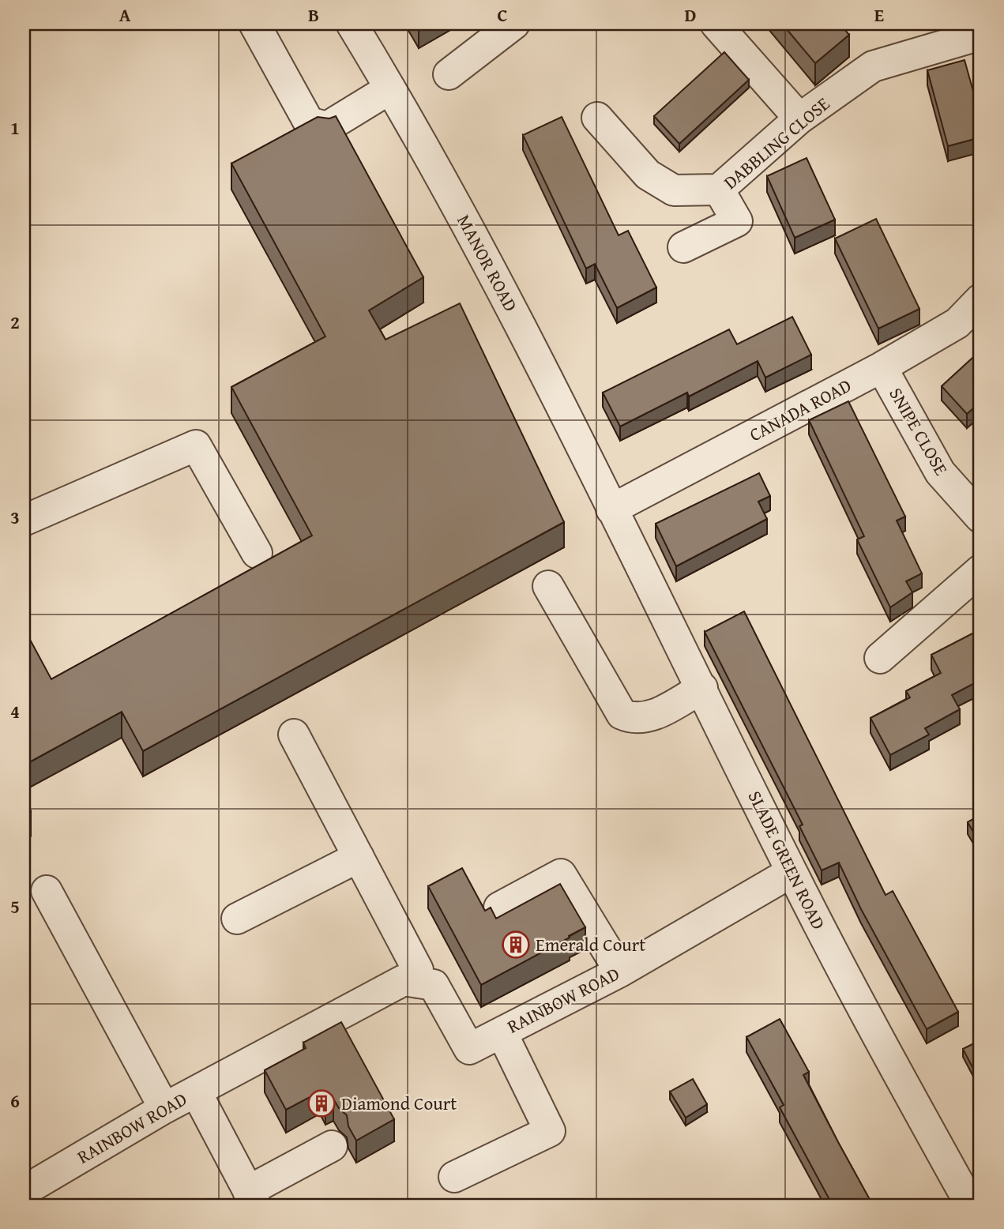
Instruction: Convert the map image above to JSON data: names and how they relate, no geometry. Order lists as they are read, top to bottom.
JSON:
{
  "streets": {
    "street": [
      "DABBLING CLOSE",
      "MANOR ROAD",
      "CANADA ROAD",
      "SNIPE CLOSE",
      "SLADE GREEN ROAD",
      "RAINBOW ROAD"
    ]
  },
  "crossings": [
    ["MANOR ROAD", "CANADA ROAD"],
    ["MANOR ROAD", "SLADE GREEN ROAD"],
    ["CANADA ROAD", "SNIPE CLOSE"],
    ["CANADA ROAD", "SLADE GREEN ROAD"],
    ["SLADE GREEN ROAD", "RAINBOW ROAD"]
  ],
  "places": {
    "building": ["Emerald Court", "Diamond Court"]
  },
  "grid": {
    "columns": [
      "A",
      "B",
      "C",
      "D",
      "E"
    ],
    "rows": [
      "1",
      "2",
      "3",
      "4",
      "5",
      "6"
    ]
  }
}
